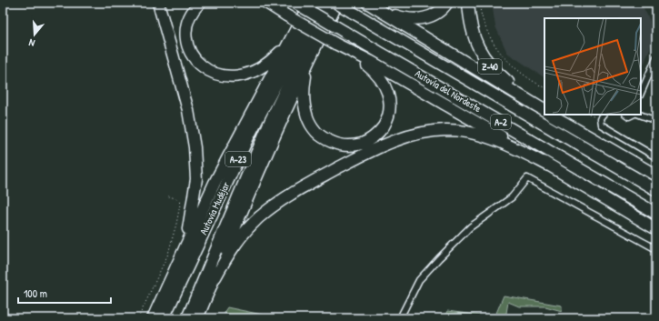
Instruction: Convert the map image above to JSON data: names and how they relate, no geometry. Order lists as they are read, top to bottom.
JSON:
{
  "streets": {
    "highway": [
      "Z-40",
      "Autovía del Nordeste",
      "A-2",
      "A-23",
      "Autovía Mudéjar"
    ]
  },
  "scale_bar": "100 m",
  "north": "bottom"
}
